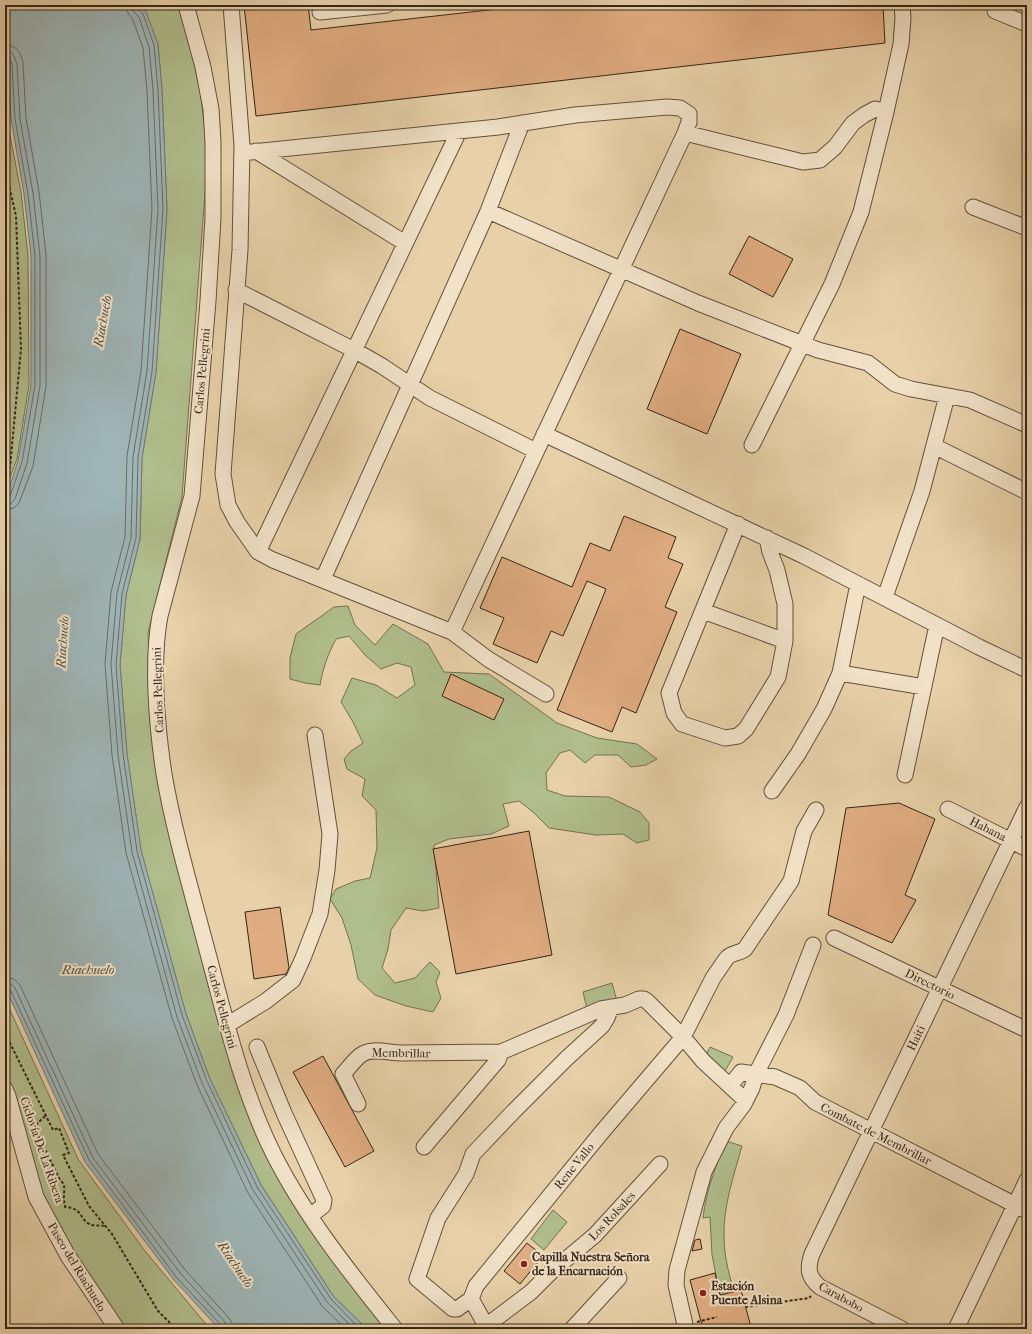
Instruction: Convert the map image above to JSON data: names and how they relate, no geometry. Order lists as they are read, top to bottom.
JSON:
{
  "streets": {
    "street": [
      "Carlos Pellegrini",
      "Habana",
      "Directorio",
      "Haiti",
      "Membrillar",
      "Combate de Membrillar",
      "Rene Vallo",
      "Los Rolsales",
      "Paseo del Riachuelo",
      "Carabobo"
    ]
  },
  "crossings": [
    ["Habana", "Haiti"],
    ["Directorio", "Haiti"],
    ["Haiti", "Combate de Membrillar"],
    ["Haiti", "Carabobo"]
  ],
  "water": ["Riachuelo"],
  "places": ["Capilla Nuestra Señora de la Encarnación", "Estación Puente Alsina"]
}
